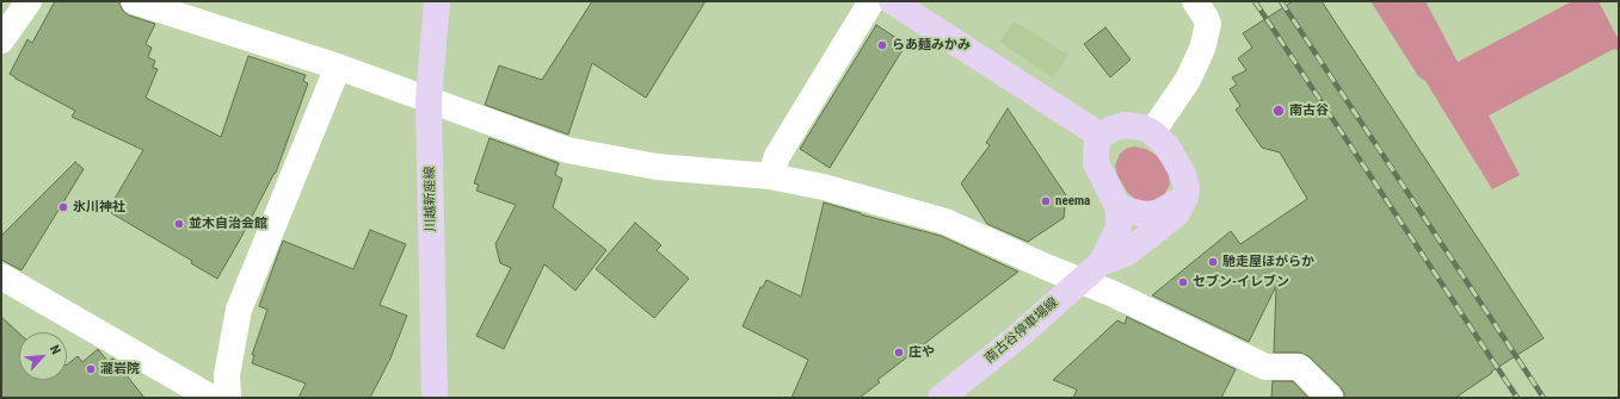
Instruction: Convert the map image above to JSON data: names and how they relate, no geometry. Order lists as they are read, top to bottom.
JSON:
{
  "streets": {
    "street": ["川越新座線", "南古谷停車場線"]
  },
  "places": [
    "らあ麺みかみ",
    "南古谷",
    "neema",
    "氷川神社",
    "並木自治会館",
    "馳走屋ほがらか",
    "セブン-イレブン",
    "庄や",
    "瀧岩院"
  ],
  "north": "top right"
}
